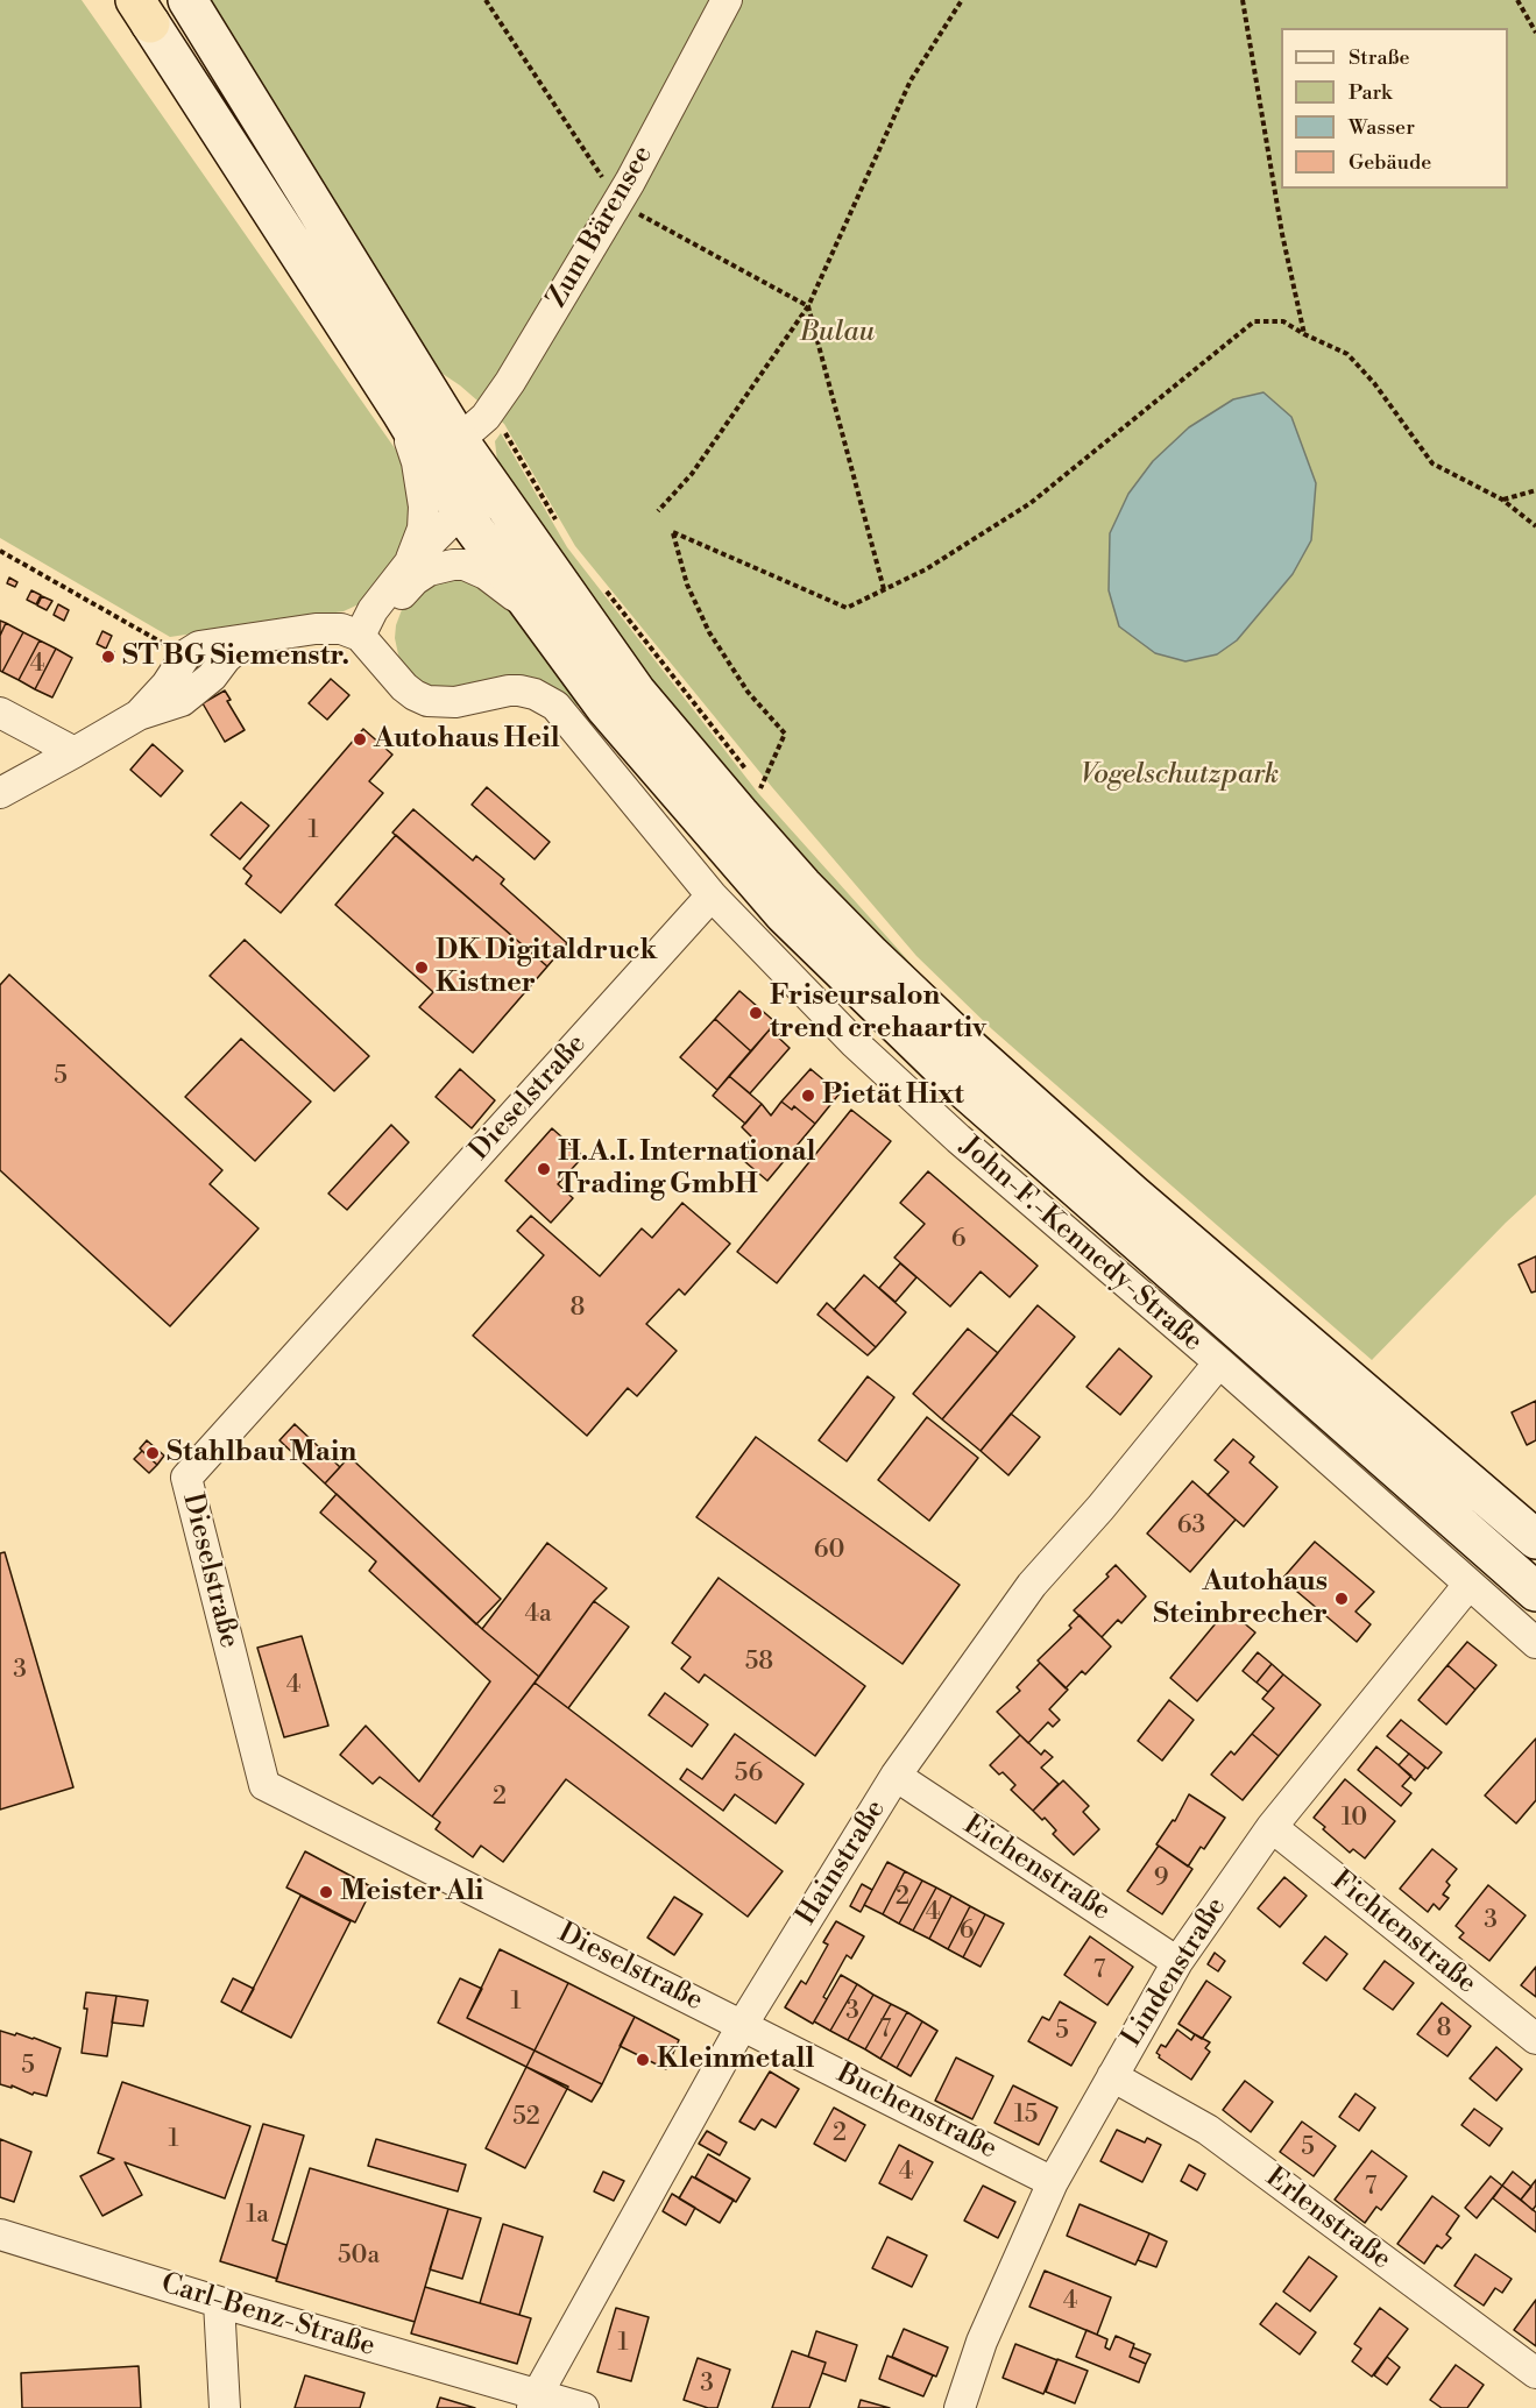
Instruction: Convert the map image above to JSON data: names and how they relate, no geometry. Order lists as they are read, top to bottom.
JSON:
{
  "streets": {
    "street": [
      "Zum Bärensee",
      "Dieselstraße",
      "John-F.-Kennedy-Straße",
      "Hainstraße",
      "Eichenstraße",
      "Fichtenstraße",
      "Lindenstraße",
      "Buchenstraße",
      "Erlenstraße",
      "Carl-Benz-Straße"
    ]
  },
  "crossings": [
    ["Dieselstraße", "John-F.-Kennedy-Straße"],
    ["Dieselstraße", "Hainstraße"],
    ["Dieselstraße", "Buchenstraße"],
    ["John-F.-Kennedy-Straße", "Hainstraße"],
    ["John-F.-Kennedy-Straße", "Lindenstraße"],
    ["Hainstraße", "Eichenstraße"],
    ["Hainstraße", "Buchenstraße"],
    ["Hainstraße", "Carl-Benz-Straße"],
    ["Eichenstraße", "Lindenstraße"],
    ["Fichtenstraße", "Lindenstraße"],
    ["Lindenstraße", "Buchenstraße"],
    ["Lindenstraße", "Erlenstraße"]
  ],
  "parks": ["Bulau", "Vogelschutzpark"],
  "places": [
    "ST BG Siemenstr.",
    "Autohaus Heil",
    "DK Digitaldruck Kistner",
    "Friseursalon trend crehaartiv",
    "Pietät Hixt",
    "H.A.I. International Trading GmbH",
    "Stahlbau Main",
    "Autohaus Steinbrecher",
    "Meister Ali",
    "Kleinmetall"
  ],
  "house_numbers": [
    "4",
    "1",
    "5",
    "6",
    "8",
    "63",
    "60",
    "4a",
    "58",
    "3",
    "4",
    "56",
    "2",
    "10",
    "9",
    "2",
    "4",
    "3",
    "6",
    "7",
    "1",
    "3",
    "8",
    "7",
    "5",
    "5",
    "15",
    "52",
    "2",
    "1",
    "5",
    "4",
    "7",
    "1a",
    "50a",
    "4",
    "1",
    "3"
  ],
  "legend": [
    "Straße",
    "Park",
    "Wasser",
    "Gebäude"
  ]
}
